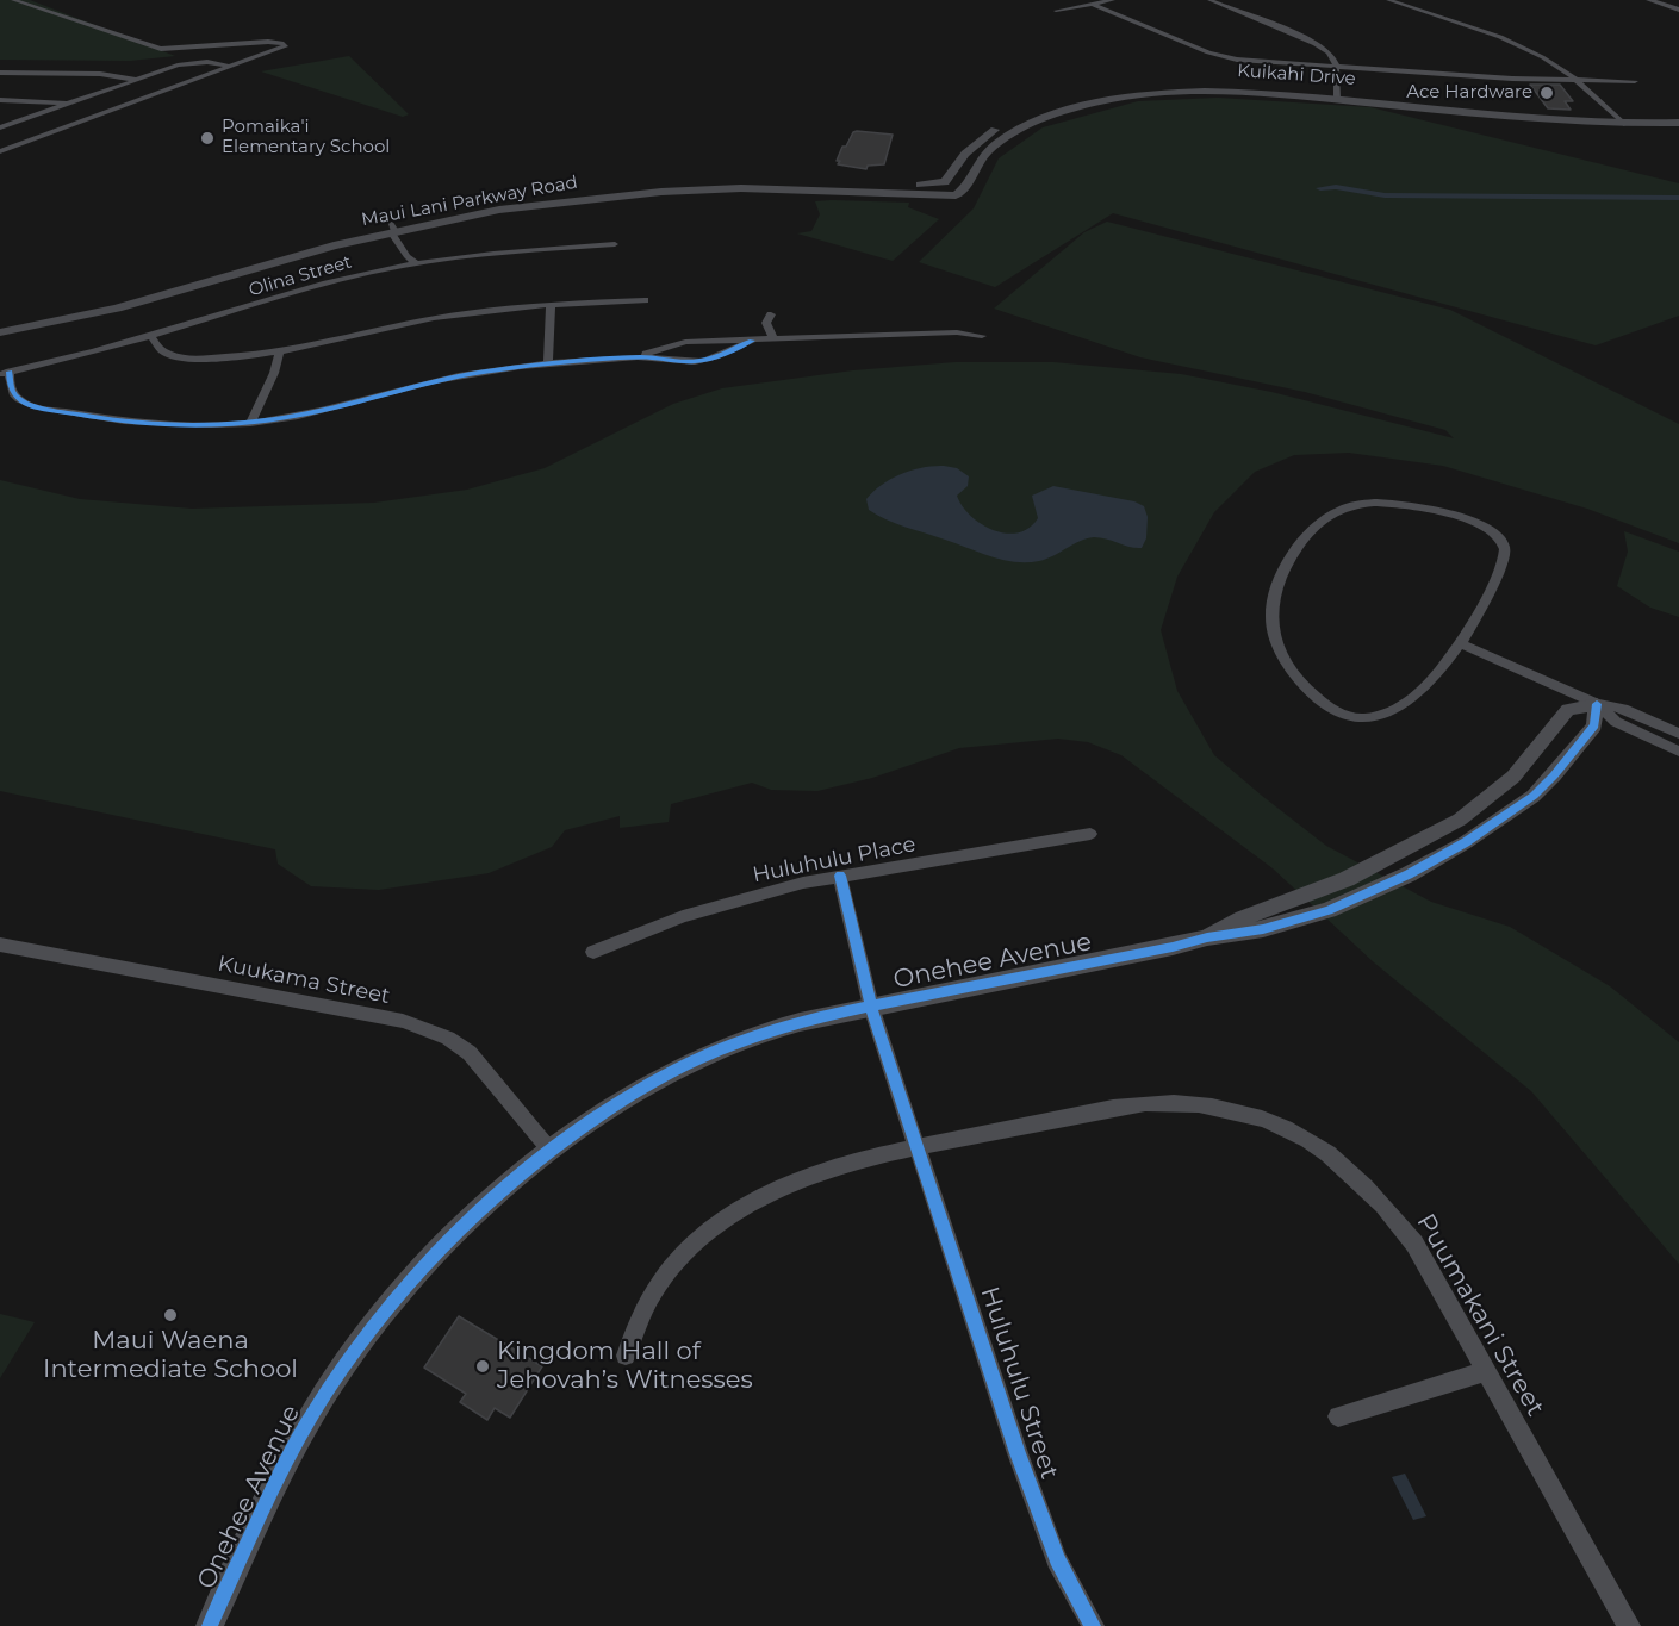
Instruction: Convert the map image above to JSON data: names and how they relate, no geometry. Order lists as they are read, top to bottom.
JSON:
{
  "streets": {
    "main road": ["Kuikahi Drive", "Maui Lani Parkway Road"],
    "street": [
      "Olina Street",
      "Huluhulu Place",
      "Onehee Avenue",
      "Kuukama Street",
      "Puumakani Street",
      "Huluhulu Street"
    ]
  },
  "crossings": [
    ["Kuikahi Drive", "Maui Lani Parkway Road"],
    ["Huluhulu Place", "Huluhulu Street"],
    ["Onehee Avenue", "Kuukama Street"],
    ["Onehee Avenue", "Huluhulu Street"],
    ["Puumakani Street", "Huluhulu Street"]
  ],
  "places": [
    "Ace Hardware",
    "Pomaika'i Elementary School",
    "Maui Waena Intermediate School",
    "Kingdom Hall of Jehovah’s Witnesses"
  ]
}
